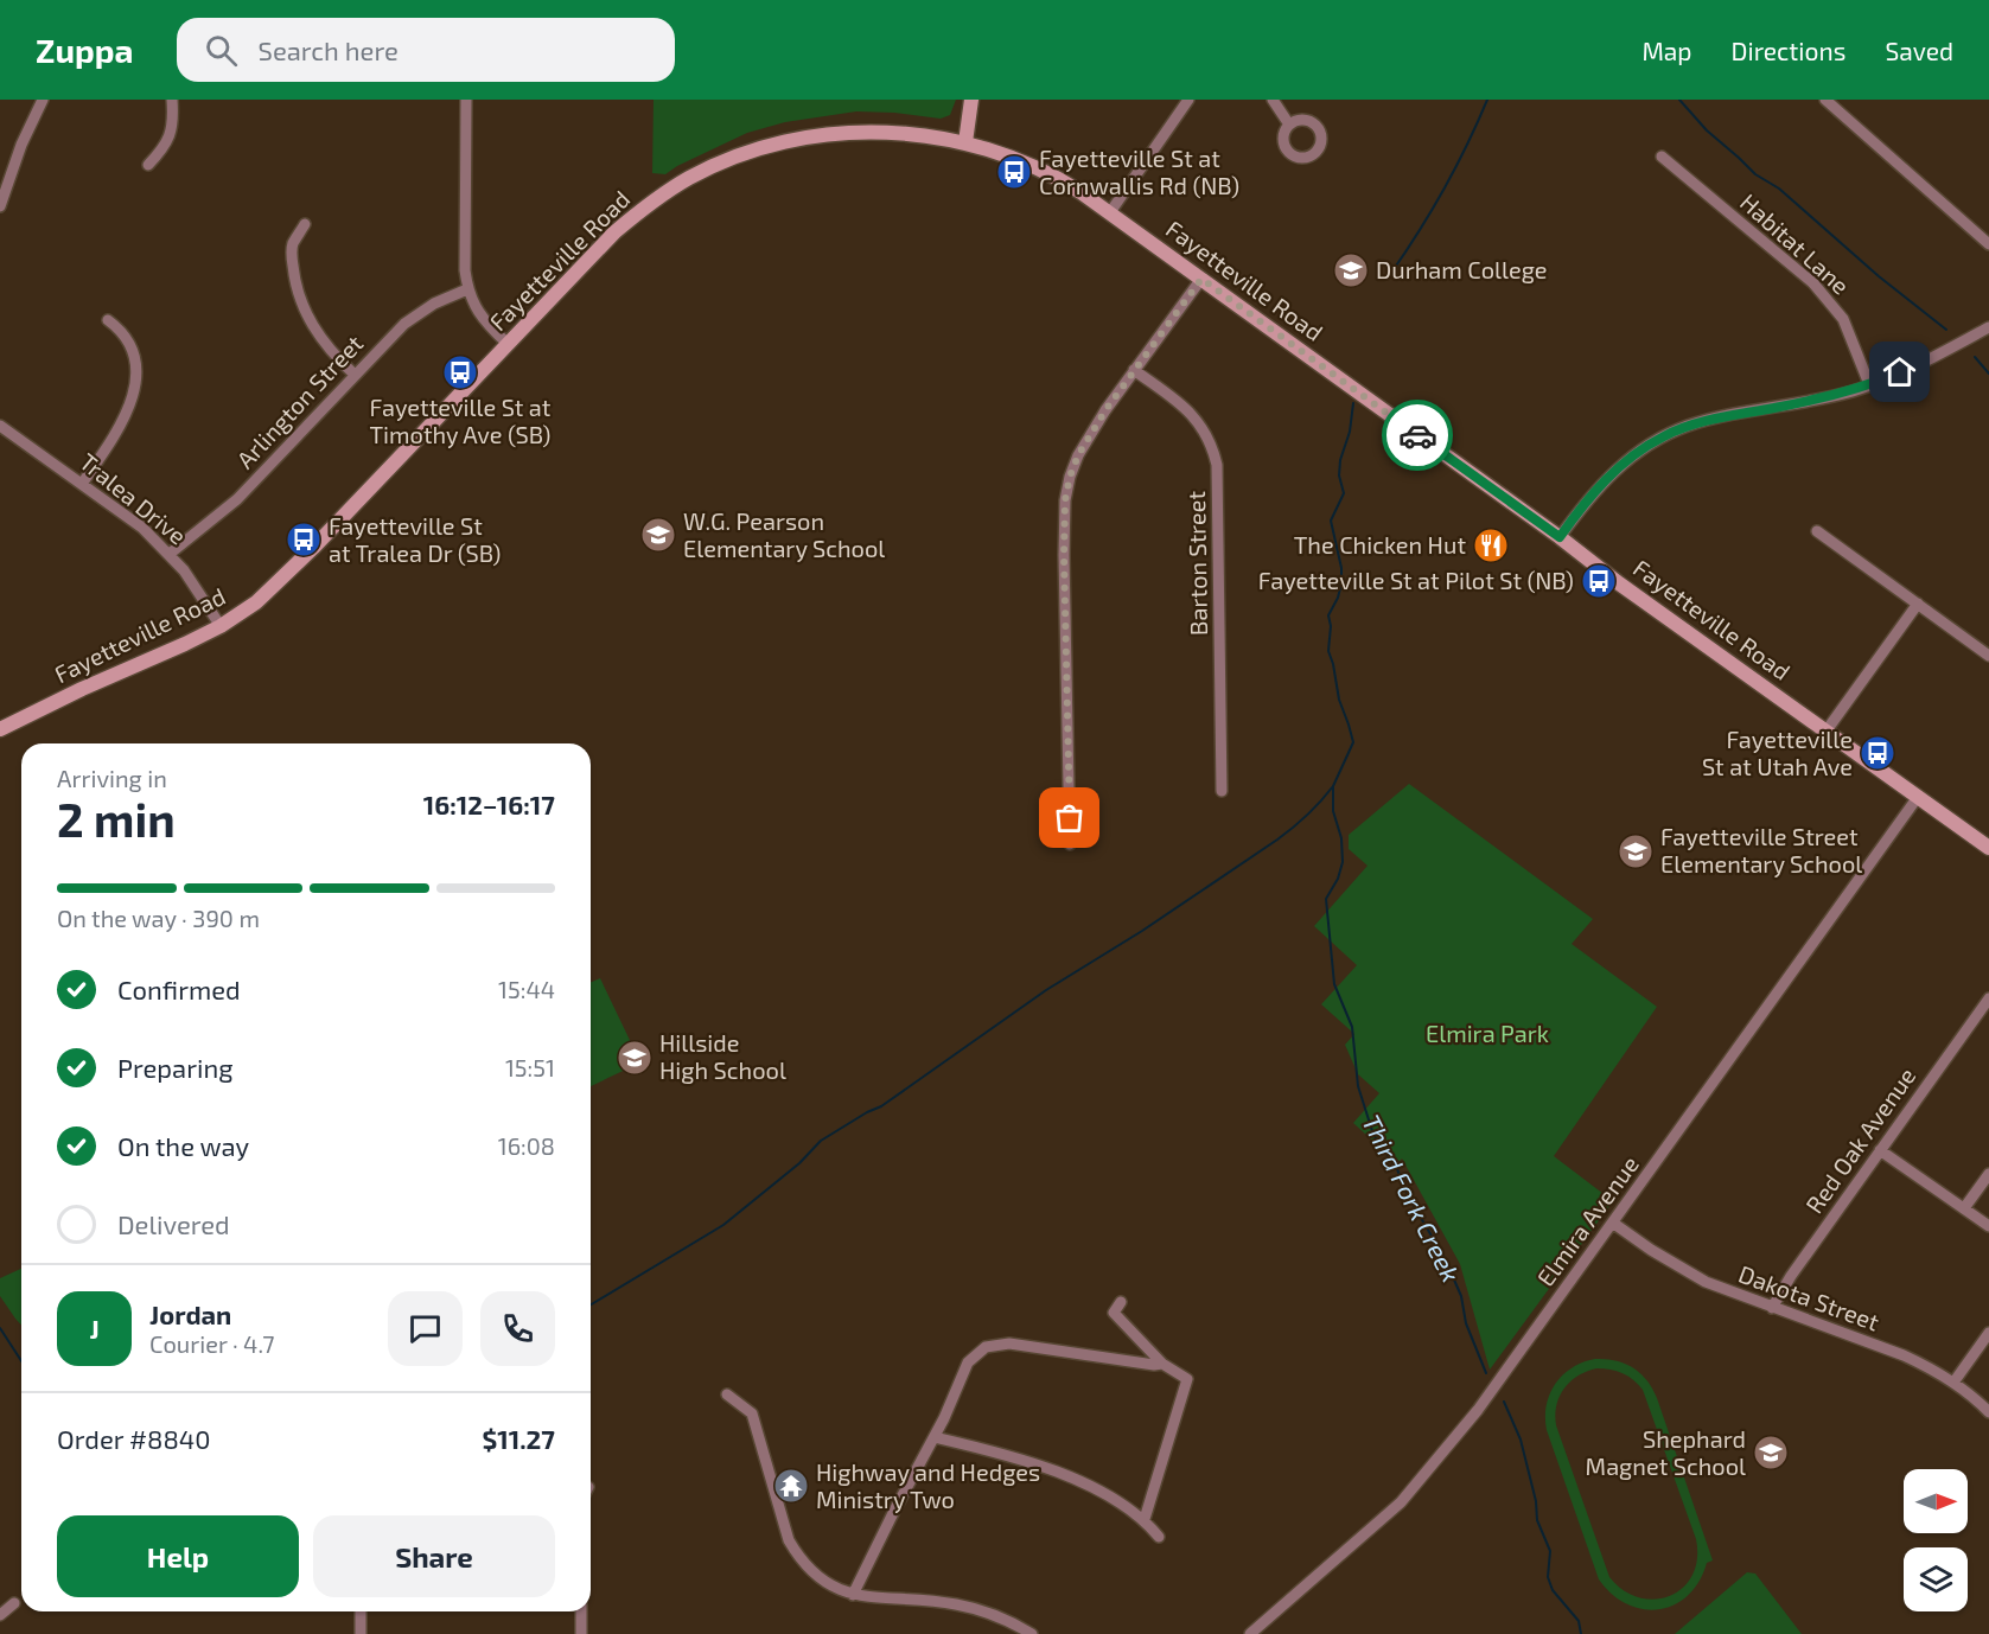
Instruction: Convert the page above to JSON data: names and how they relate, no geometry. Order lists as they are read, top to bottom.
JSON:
{
  "streets": {
    "main road": ["Fayetteville Road"],
    "street": [
      "Habitat Lane",
      "Arlington Street",
      "Tralea Drive",
      "Barton Street",
      "Red Oak Avenue",
      "Elmira Avenue",
      "Dakota Street"
    ]
  },
  "crossings": [
    ["Fayetteville Road", "Tralea Drive"],
    ["Fayetteville Road", "Elmira Avenue"],
    ["Arlington Street", "Tralea Drive"],
    ["Red Oak Avenue", "Dakota Street"],
    ["Elmira Avenue", "Dakota Street"]
  ],
  "water": ["Third Fork Creek"],
  "parks": ["Elmira Park"],
  "places": {
    "bus stop": [
      "Fayetteville St at Cornwallis Rd (NB)",
      "Fayetteville St at Timothy Ave (SB)",
      "Fayetteville St at Tralea Dr (SB)",
      "Fayetteville St at Pilot St (NB)",
      "Fayetteville St at Utah Ave"
    ],
    "school or university": [
      "Durham College",
      "W.G. Pearson Elementary School",
      "Fayetteville Street Elementary School",
      "Hillside High School",
      "Shephard Magnet School"
    ],
    "restaurant": ["The Chicken Hut"],
    "temple": ["Highway and Hedges Ministry Two"]
  },
  "north": "right",
  "page": {
    "header": "Zuppa",
    "search": "Search here",
    "nav": ["Map", "Directions", "Saved"],
    "heading": ["2 min", "Arriving in", "16:12–16:17"],
    "panel": [
      "Jordan",
      "Courier · 4.7",
      "Order #8840",
      "$11.27"
    ],
    "bar": "On the way · 390 m",
    "list": [
      ["Confirmed", "15:44"],
      ["Preparing", "15:51"],
      ["On the way", "16:08"],
      "Delivered"
    ],
    "round": "J",
    "buttons": ["Help", "Share"]
  }
}
